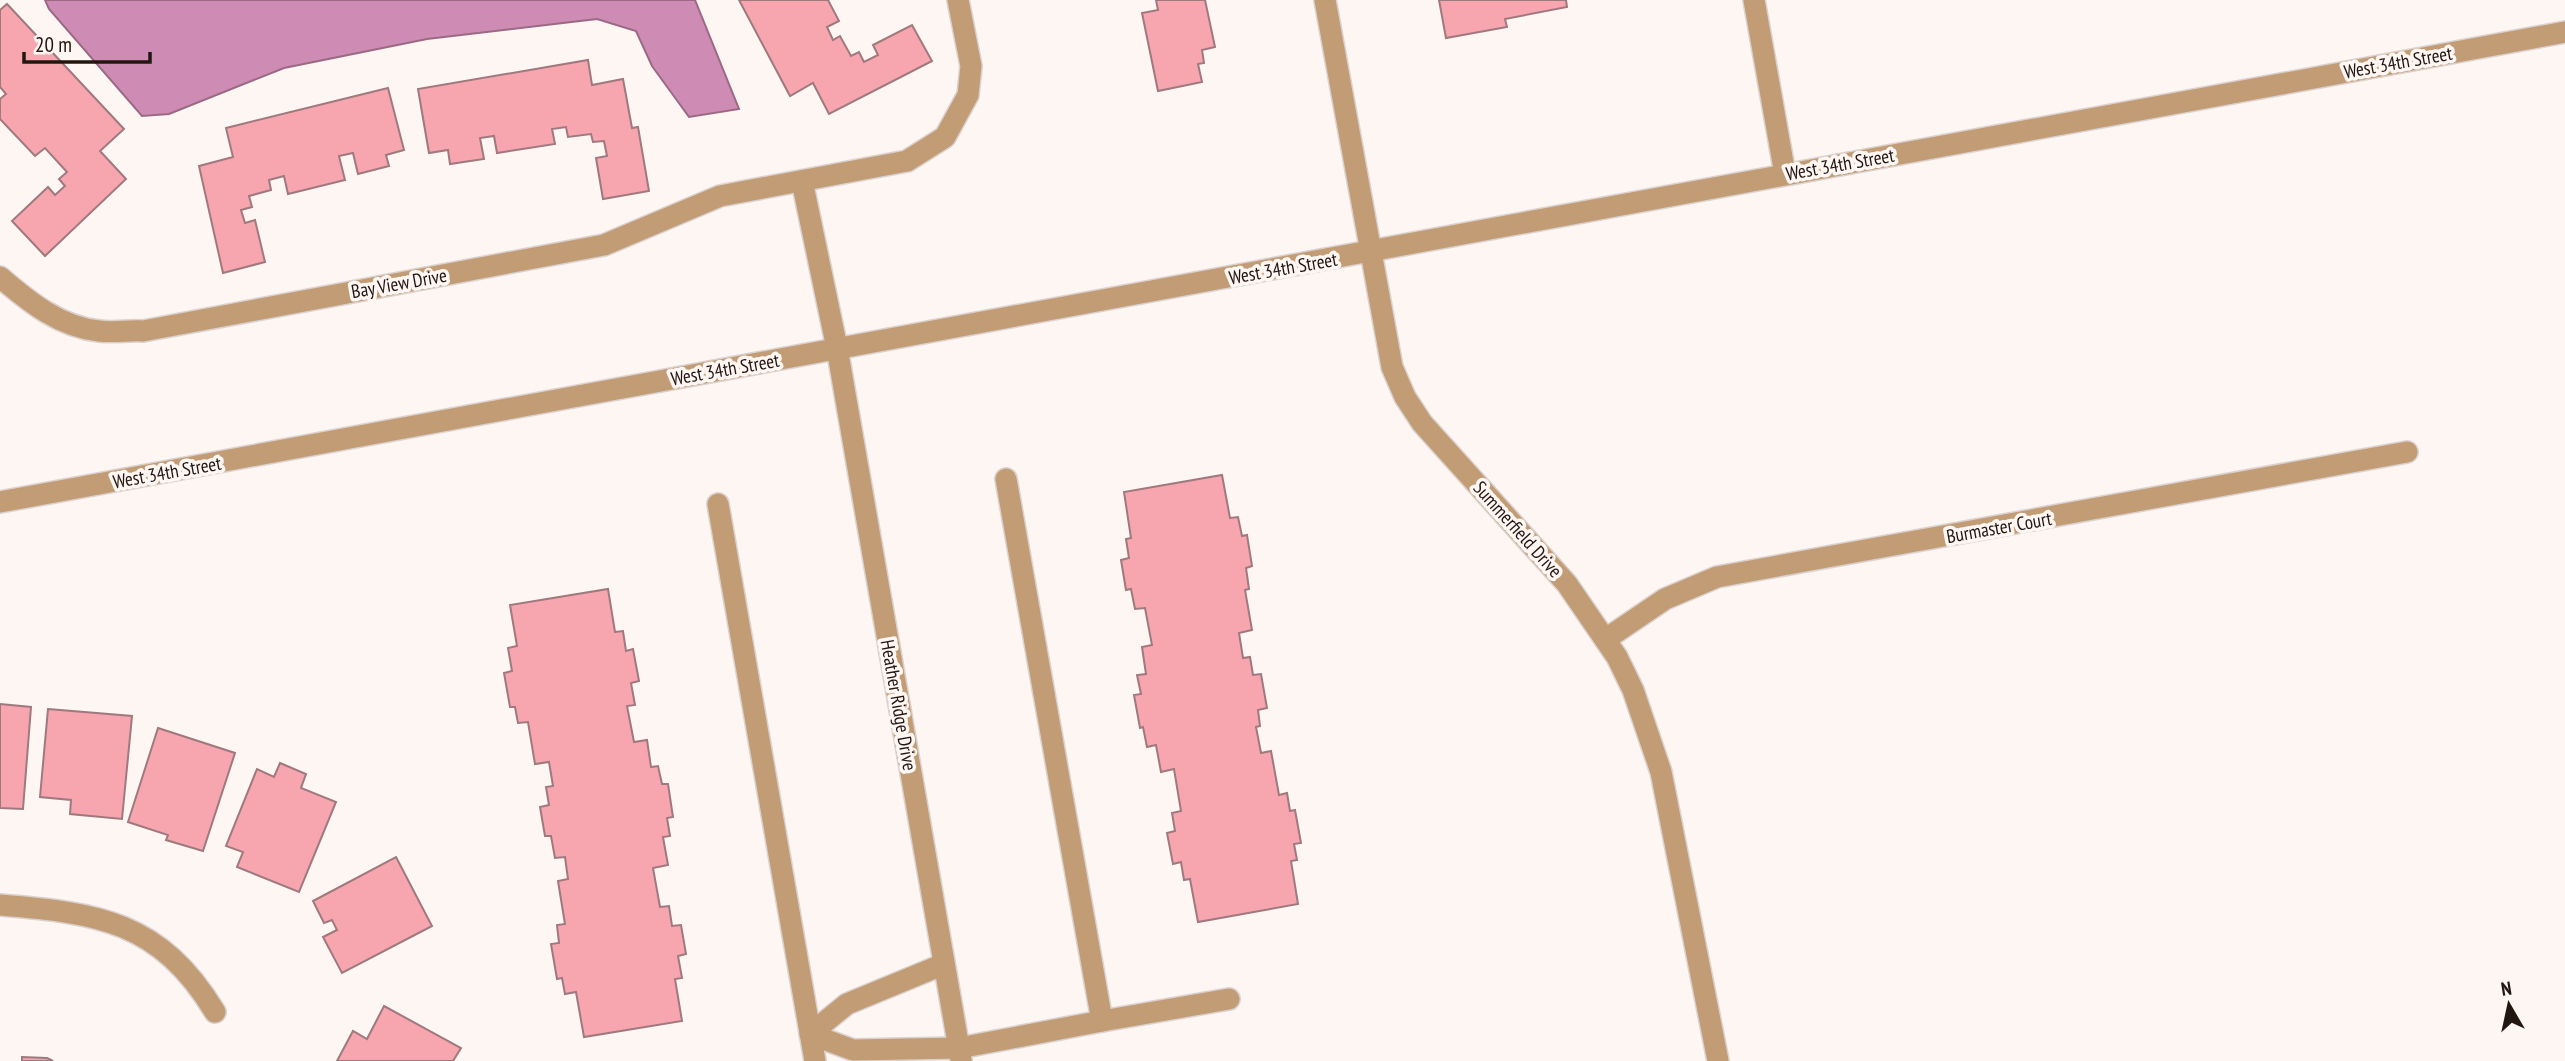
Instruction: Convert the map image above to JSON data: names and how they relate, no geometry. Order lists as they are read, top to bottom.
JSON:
{
  "streets": {
    "street": [
      "West 34th Street",
      "Bay View Drive",
      "Burmaster Court",
      "Summerfield Drive",
      "Heather Ridge Drive"
    ]
  },
  "crossings": [
    ["West 34th Street", "Summerfield Drive"],
    ["West 34th Street", "Heather Ridge Drive"],
    ["Burmaster Court", "Summerfield Drive"]
  ],
  "scale_bar": "20 m",
  "north": "top"
}
